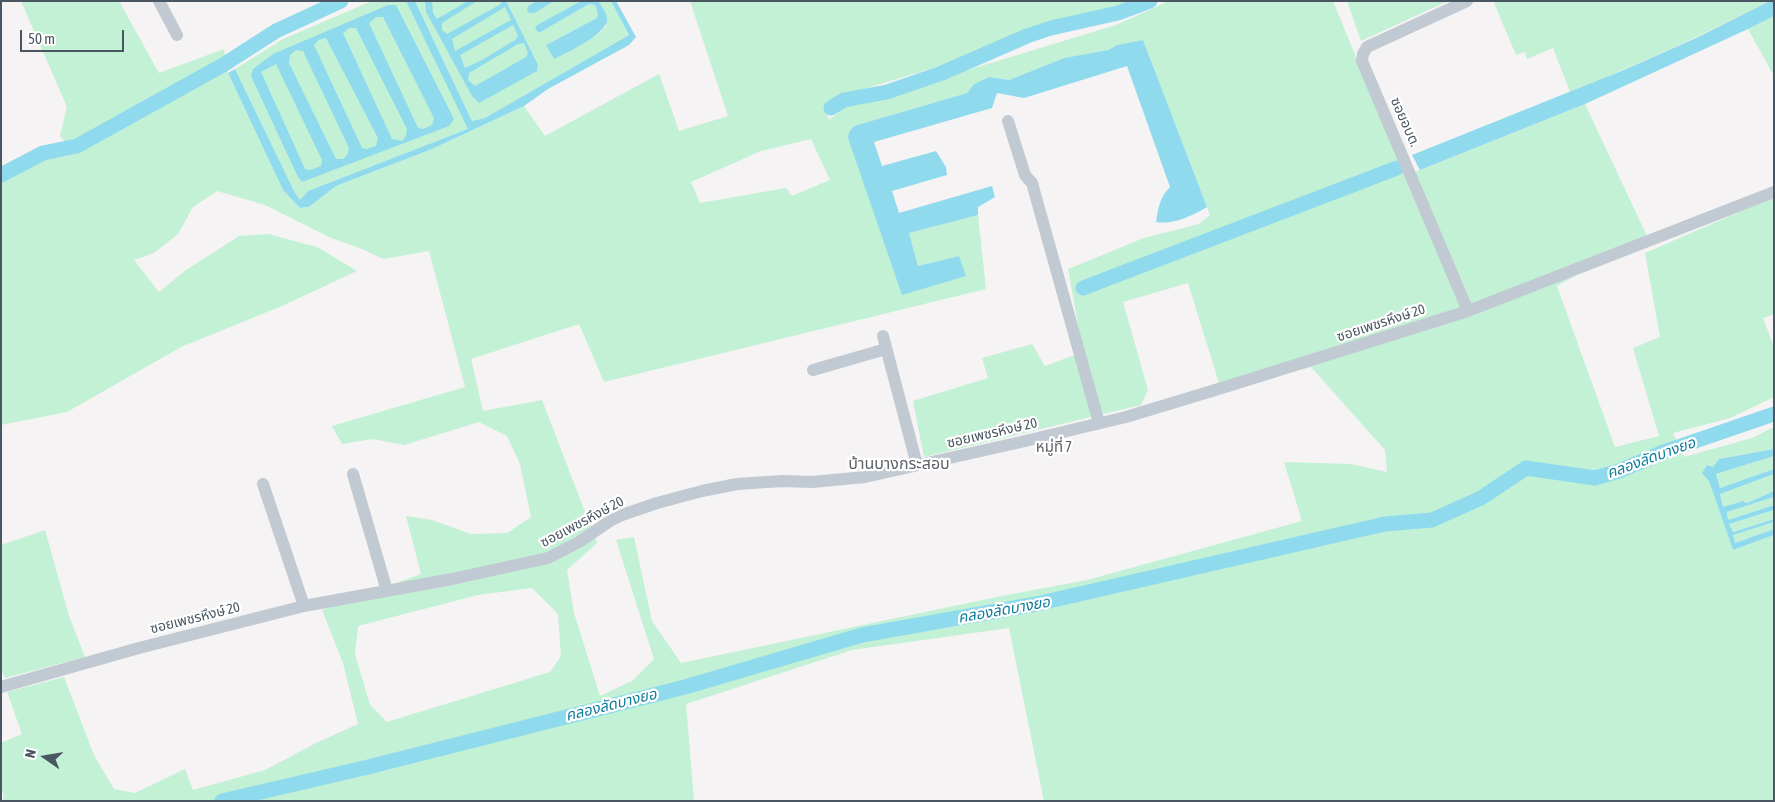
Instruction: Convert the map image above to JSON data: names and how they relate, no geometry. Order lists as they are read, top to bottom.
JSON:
{
  "streets": {
    "street": ["ซอยอบต.", "ซอยเพชรหึงษ์ 20"]
  },
  "crossings": [
    ["ซอยอบต.", "ซอยเพชรหึงษ์ 20"]
  ],
  "districts": ["หมู่ที่ 7", "บ้านบางกระสอบ"],
  "water": ["คลองลัดบางยอ"],
  "scale_bar": "50 m",
  "north": "left"
}
